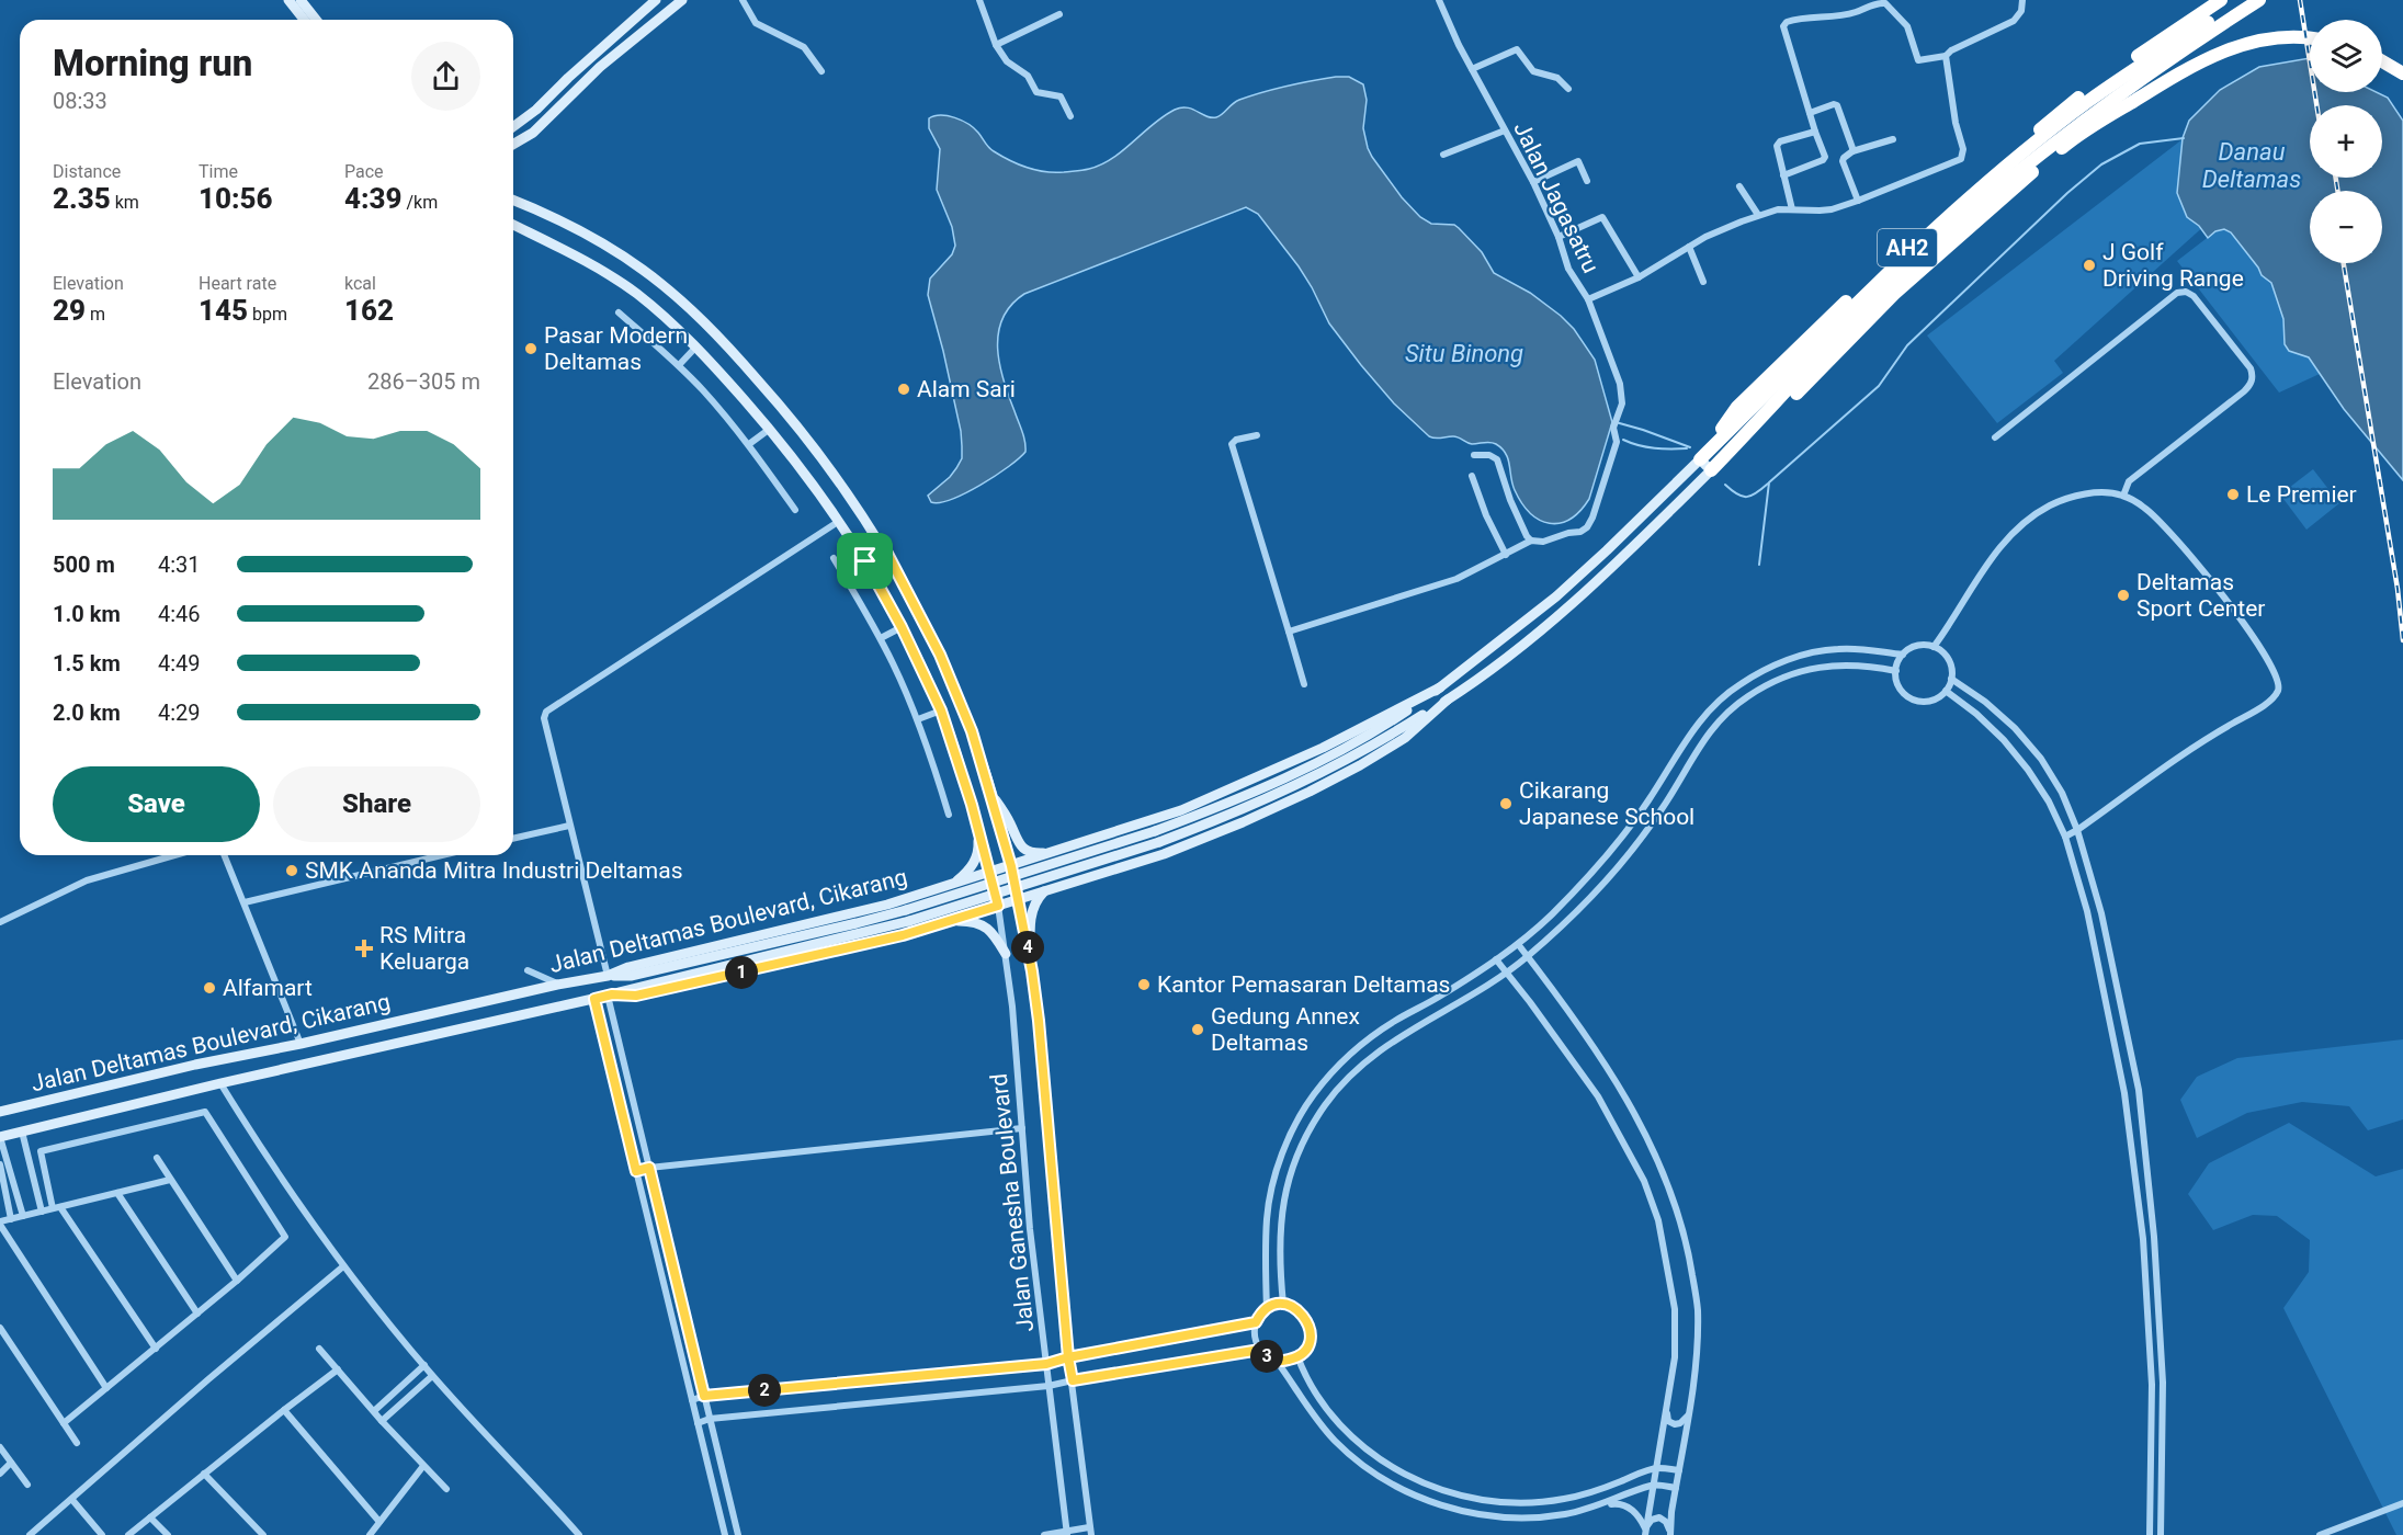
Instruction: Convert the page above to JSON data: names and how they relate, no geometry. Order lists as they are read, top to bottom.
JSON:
{
  "streets": {
    "highway": ["AH2"],
    "main road": ["Jalan Deltamas Boulevard, Cikarang"],
    "street": ["Jalan Jagasatru", "Jalan Ganesha Boulevard"]
  },
  "crossings": [
    ["AH2", "Jalan Deltamas Boulevard, Cikarang"],
    ["AH2", "Jalan Ganesha Boulevard"]
  ],
  "water": ["Danau Deltamas", "Situ Binong"],
  "places": {
    "other": [
      "J Golf Driving Range",
      "Pasar Modern Deltamas",
      "Alam Sari",
      "Le Premier",
      "Deltamas Sport Center",
      "Cikarang Japanese School",
      "SMK Ananda Mitra Industri Deltamas",
      "Kantor Pemasaran Deltamas",
      "Alfamart",
      "Gedung Annex Deltamas"
    ],
    "health": ["RS Mitra Keluarga"]
  },
  "page": {
    "map_buttons": ["+", "−"],
    "heading": ["Morning run", "08:33"],
    "stats": [
      ["Distance", "2.35 km"],
      ["Time", "10:56"],
      ["Pace", "4:39 /km"],
      ["Elevation", "29 m"],
      ["Heart rate", "145 bpm"],
      ["kcal", "162"]
    ],
    "chart": ["Elevation", "286–305 m"],
    "list": [
      {
        "name": "500 m",
        "note": "4:31"
      },
      {
        "name": "1.0 km",
        "note": "4:46"
      },
      {
        "name": "1.5 km",
        "note": "4:49"
      },
      {
        "name": "2.0 km",
        "note": "4:29"
      }
    ],
    "buttons": ["Save", "Share"],
    "pins": [
      "4",
      "1",
      "3",
      "2"
    ]
  }
}
